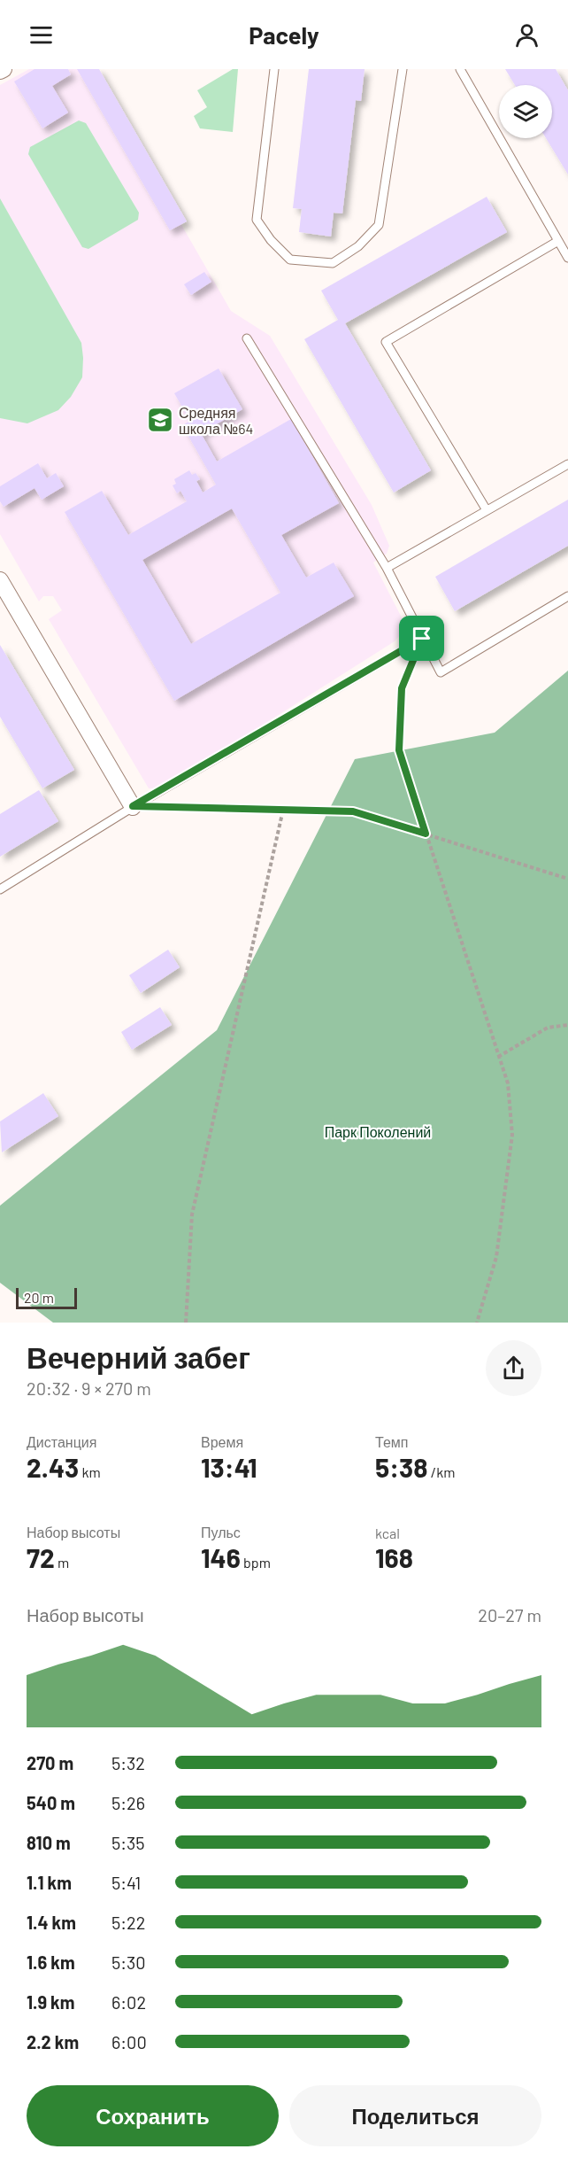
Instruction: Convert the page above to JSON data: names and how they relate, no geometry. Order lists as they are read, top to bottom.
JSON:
{
  "parks": ["Парк Поколений"],
  "places": {
    "school or university": ["Средняя школа №64"]
  },
  "scale_bar": "20 m",
  "page": {
    "header": "Pacely",
    "scale": "20 m",
    "heading": ["Вечерний забег", "20:32 · 9 × 270 m"],
    "stats": [
      ["Дистанция", "2.43 km"],
      ["Время", "13:41"],
      ["Темп", "5:38 /km"],
      ["Набор высоты", "72 m"],
      ["Пульс", "146 bpm"],
      ["kcal", "168"]
    ],
    "chart": ["Набор высоты", "20–27 m"],
    "list": [
      {
        "name": "270 m",
        "note": "5:32"
      },
      {
        "name": "540 m",
        "note": "5:26"
      },
      {
        "name": "810 m",
        "note": "5:35"
      },
      {
        "name": "1.1 km",
        "note": "5:41"
      },
      {
        "name": "1.4 km",
        "note": "5:22"
      },
      {
        "name": "1.6 km",
        "note": "5:30"
      },
      {
        "name": "1.9 km",
        "note": "6:02"
      },
      {
        "name": "2.2 km",
        "note": "6:00"
      }
    ],
    "buttons": ["Сохранить", "Поделиться"]
  }
}
